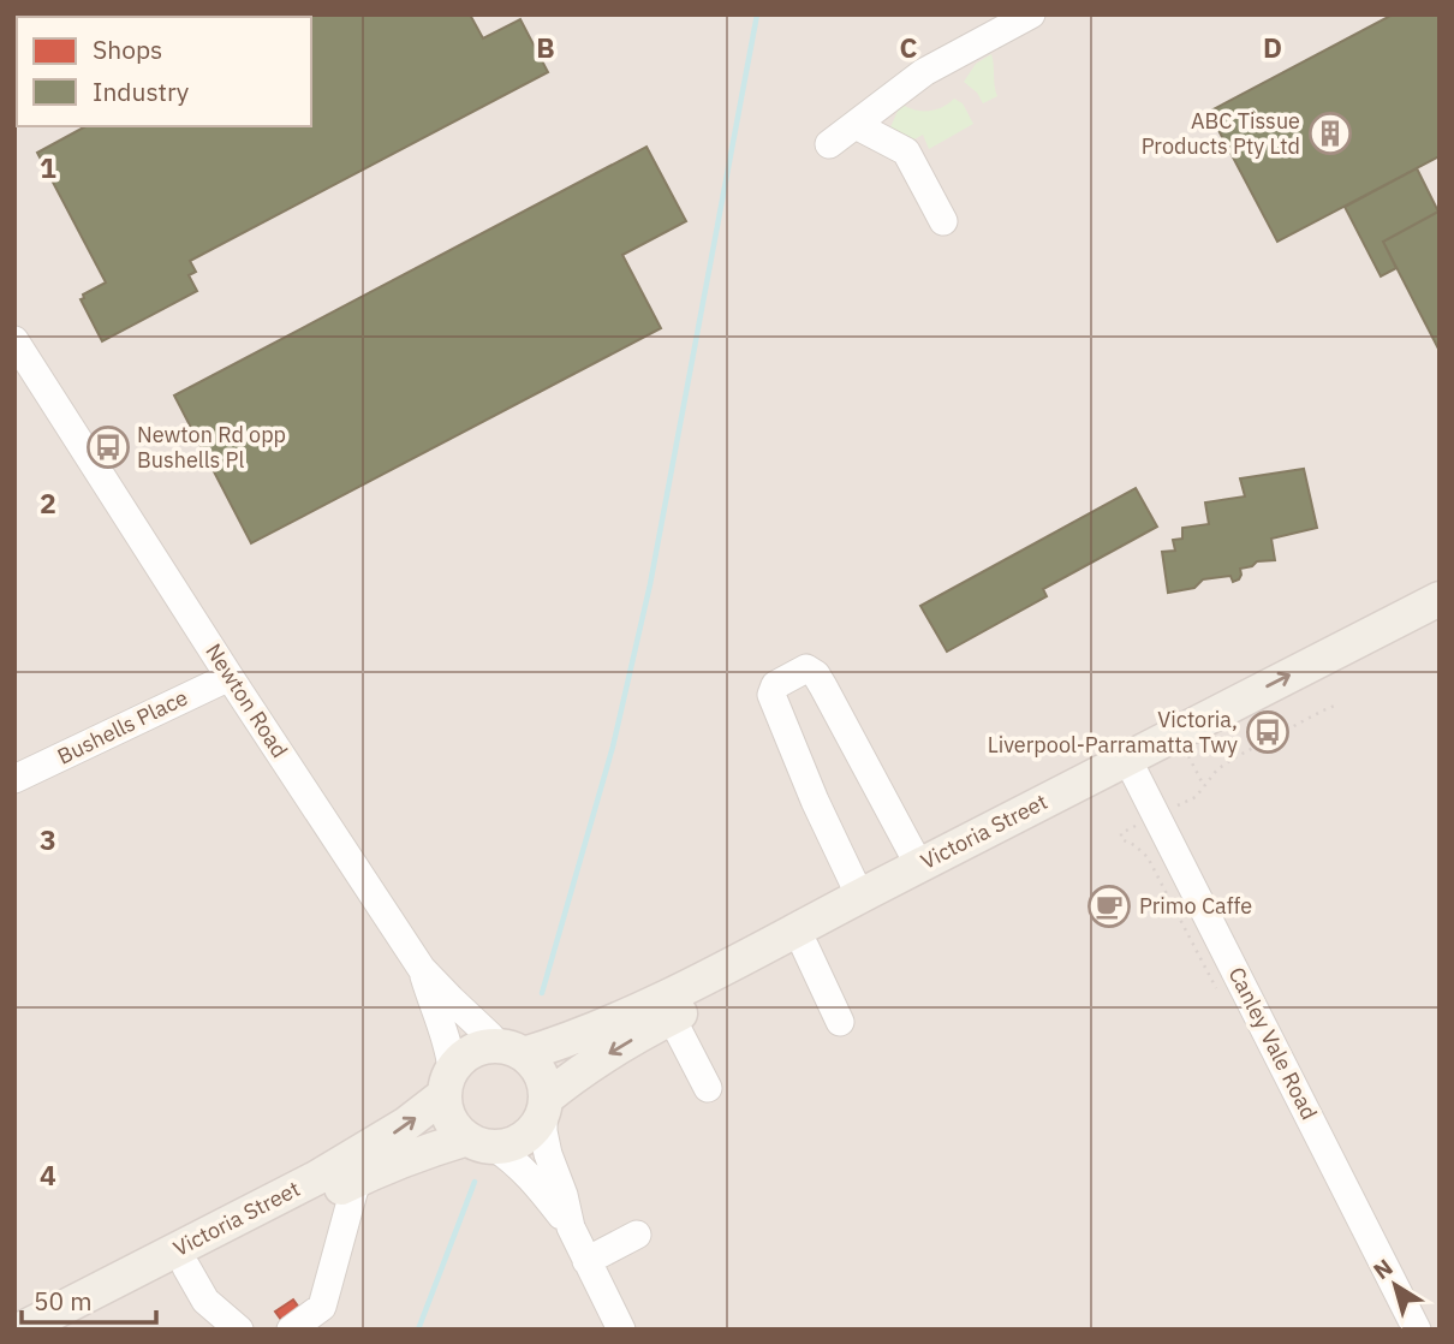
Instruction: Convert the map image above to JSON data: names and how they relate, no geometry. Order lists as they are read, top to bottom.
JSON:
{
  "streets": {
    "main road": ["Victoria Street"],
    "street": ["Newton Road", "Bushells Place", "Canley Vale Road"]
  },
  "crossings": [
    ["Newton Road", "Bushells Place"],
    ["Newton Road", "Victoria Street"],
    ["Victoria Street", "Canley Vale Road"]
  ],
  "places": {
    "building": ["ABC Tissue Products Pty Ltd"],
    "bus stop": ["Newton Rd opp Bushells Pl", "Victoria, Liverpool-Parramatta Twy"],
    "cafe": ["Primo Caffe"]
  },
  "legend": ["Shops", "Industry"],
  "scale_bar": "50 m",
  "north": "top left",
  "grid": {
    "columns": ["B", "C", "D"],
    "rows": [
      "1",
      "2",
      "3",
      "4"
    ]
  }
}
